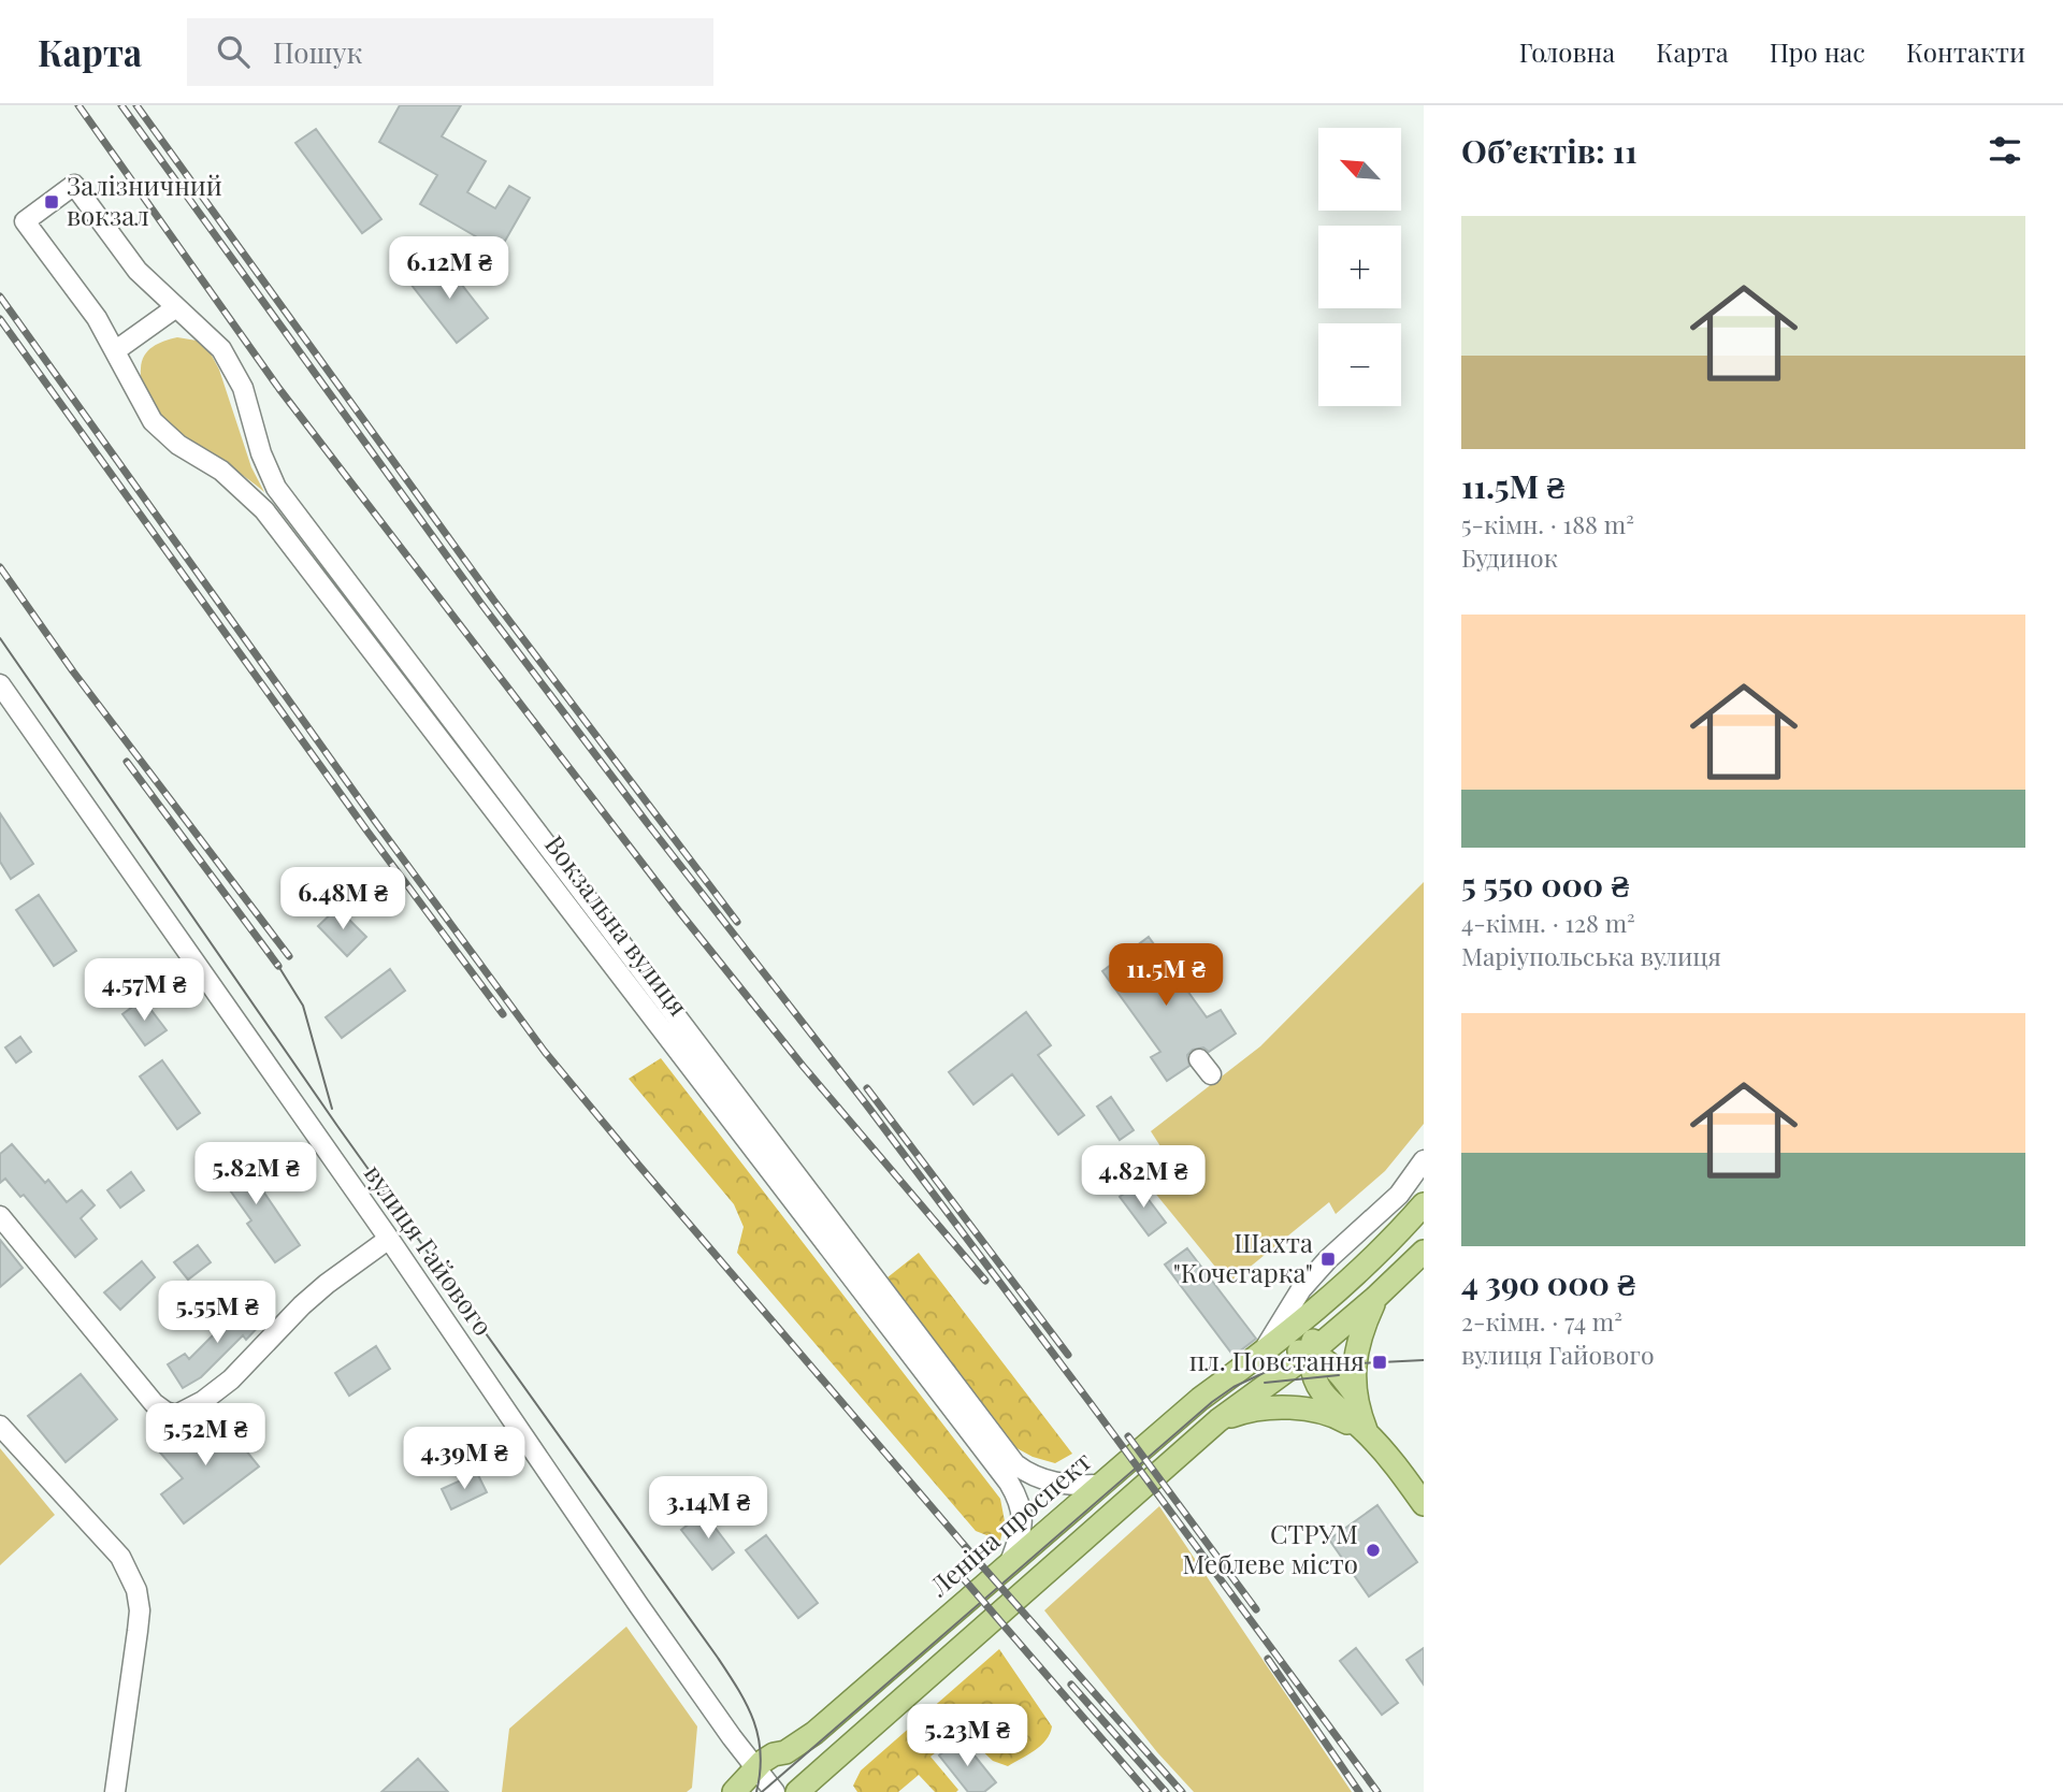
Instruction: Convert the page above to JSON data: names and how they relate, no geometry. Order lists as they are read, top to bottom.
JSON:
{
  "streets": {
    "main road": ["Леніна проспект"],
    "street": ["Вокзальна вулиця", "вулиця Гайового"]
  },
  "crossings": [
    ["Вокзальна вулиця", "Леніна проспект"]
  ],
  "places": {
    "transit": ["Залізничний вокзал", "Шахта \"Кочегарка\"", "пл. Повстання"],
    "other": ["СТРУМ Меблеве місто"]
  },
  "north": "top left",
  "page": {
    "header": "Карта",
    "search": "Пошук",
    "nav": [
      "Головна",
      "Карта",
      "Про нас",
      "Контакти"
    ],
    "heading": "Об’єктів: 11",
    "map_buttons": ["+", "−"],
    "list": [
      {
        "name": "11.5M ₴",
        "note": "5-кімн. · 188 m² · Будинок"
      },
      {
        "name": "5 550 000 ₴",
        "note": "4-кімн. · 128 m² · Маріупольська вулиця"
      },
      {
        "name": "4 390 000 ₴",
        "note": "2-кімн. · 74 m² · вулиця Гайового"
      }
    ],
    "price": [
      "6.12M ₴",
      "6.48M ₴",
      "11.5M ₴",
      "4.57M ₴",
      "5.82M ₴",
      "4.82M ₴",
      "5.55M ₴",
      "5.52M ₴",
      "4.39M ₴",
      "3.14M ₴",
      "5.23M ₴"
    ]
  }
}
